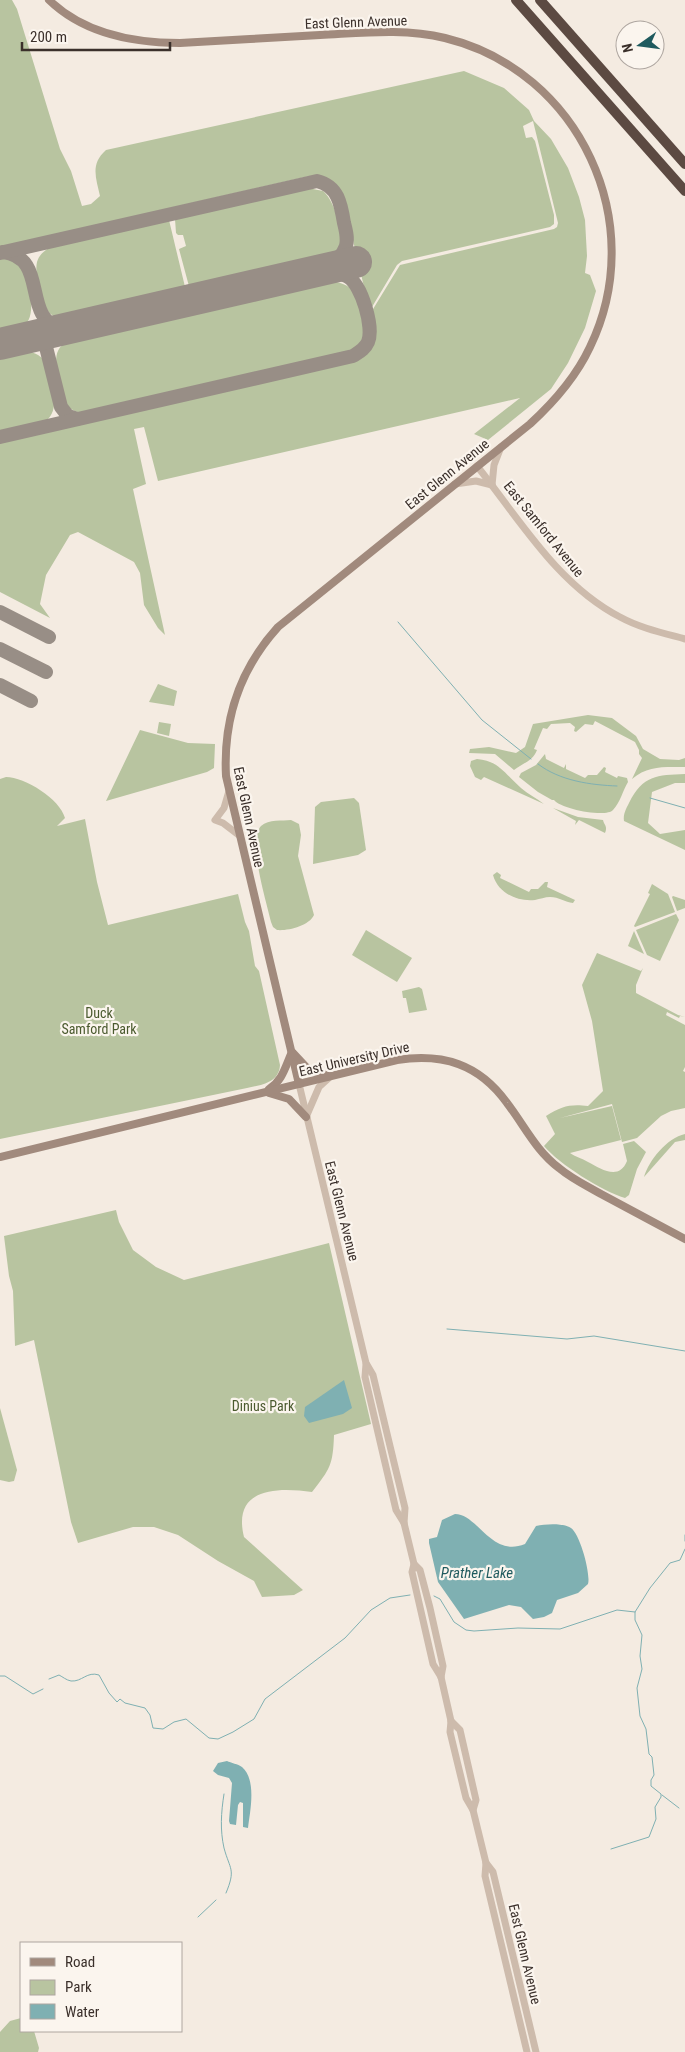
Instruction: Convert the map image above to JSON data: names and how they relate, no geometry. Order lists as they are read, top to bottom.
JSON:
{
  "streets": {
    "main road": ["East Glenn Avenue", "East University Drive"],
    "street": ["East Samford Avenue"]
  },
  "crossings": [
    ["East Glenn Avenue", "East Samford Avenue"],
    ["East Glenn Avenue", "East University Drive"]
  ],
  "water": ["Prather Lake"],
  "parks": ["Duck Samford Park", "Dinius Park"],
  "legend": ["Road", "Park", "Water"],
  "scale_bar": "200 m",
  "north": "left"
}
